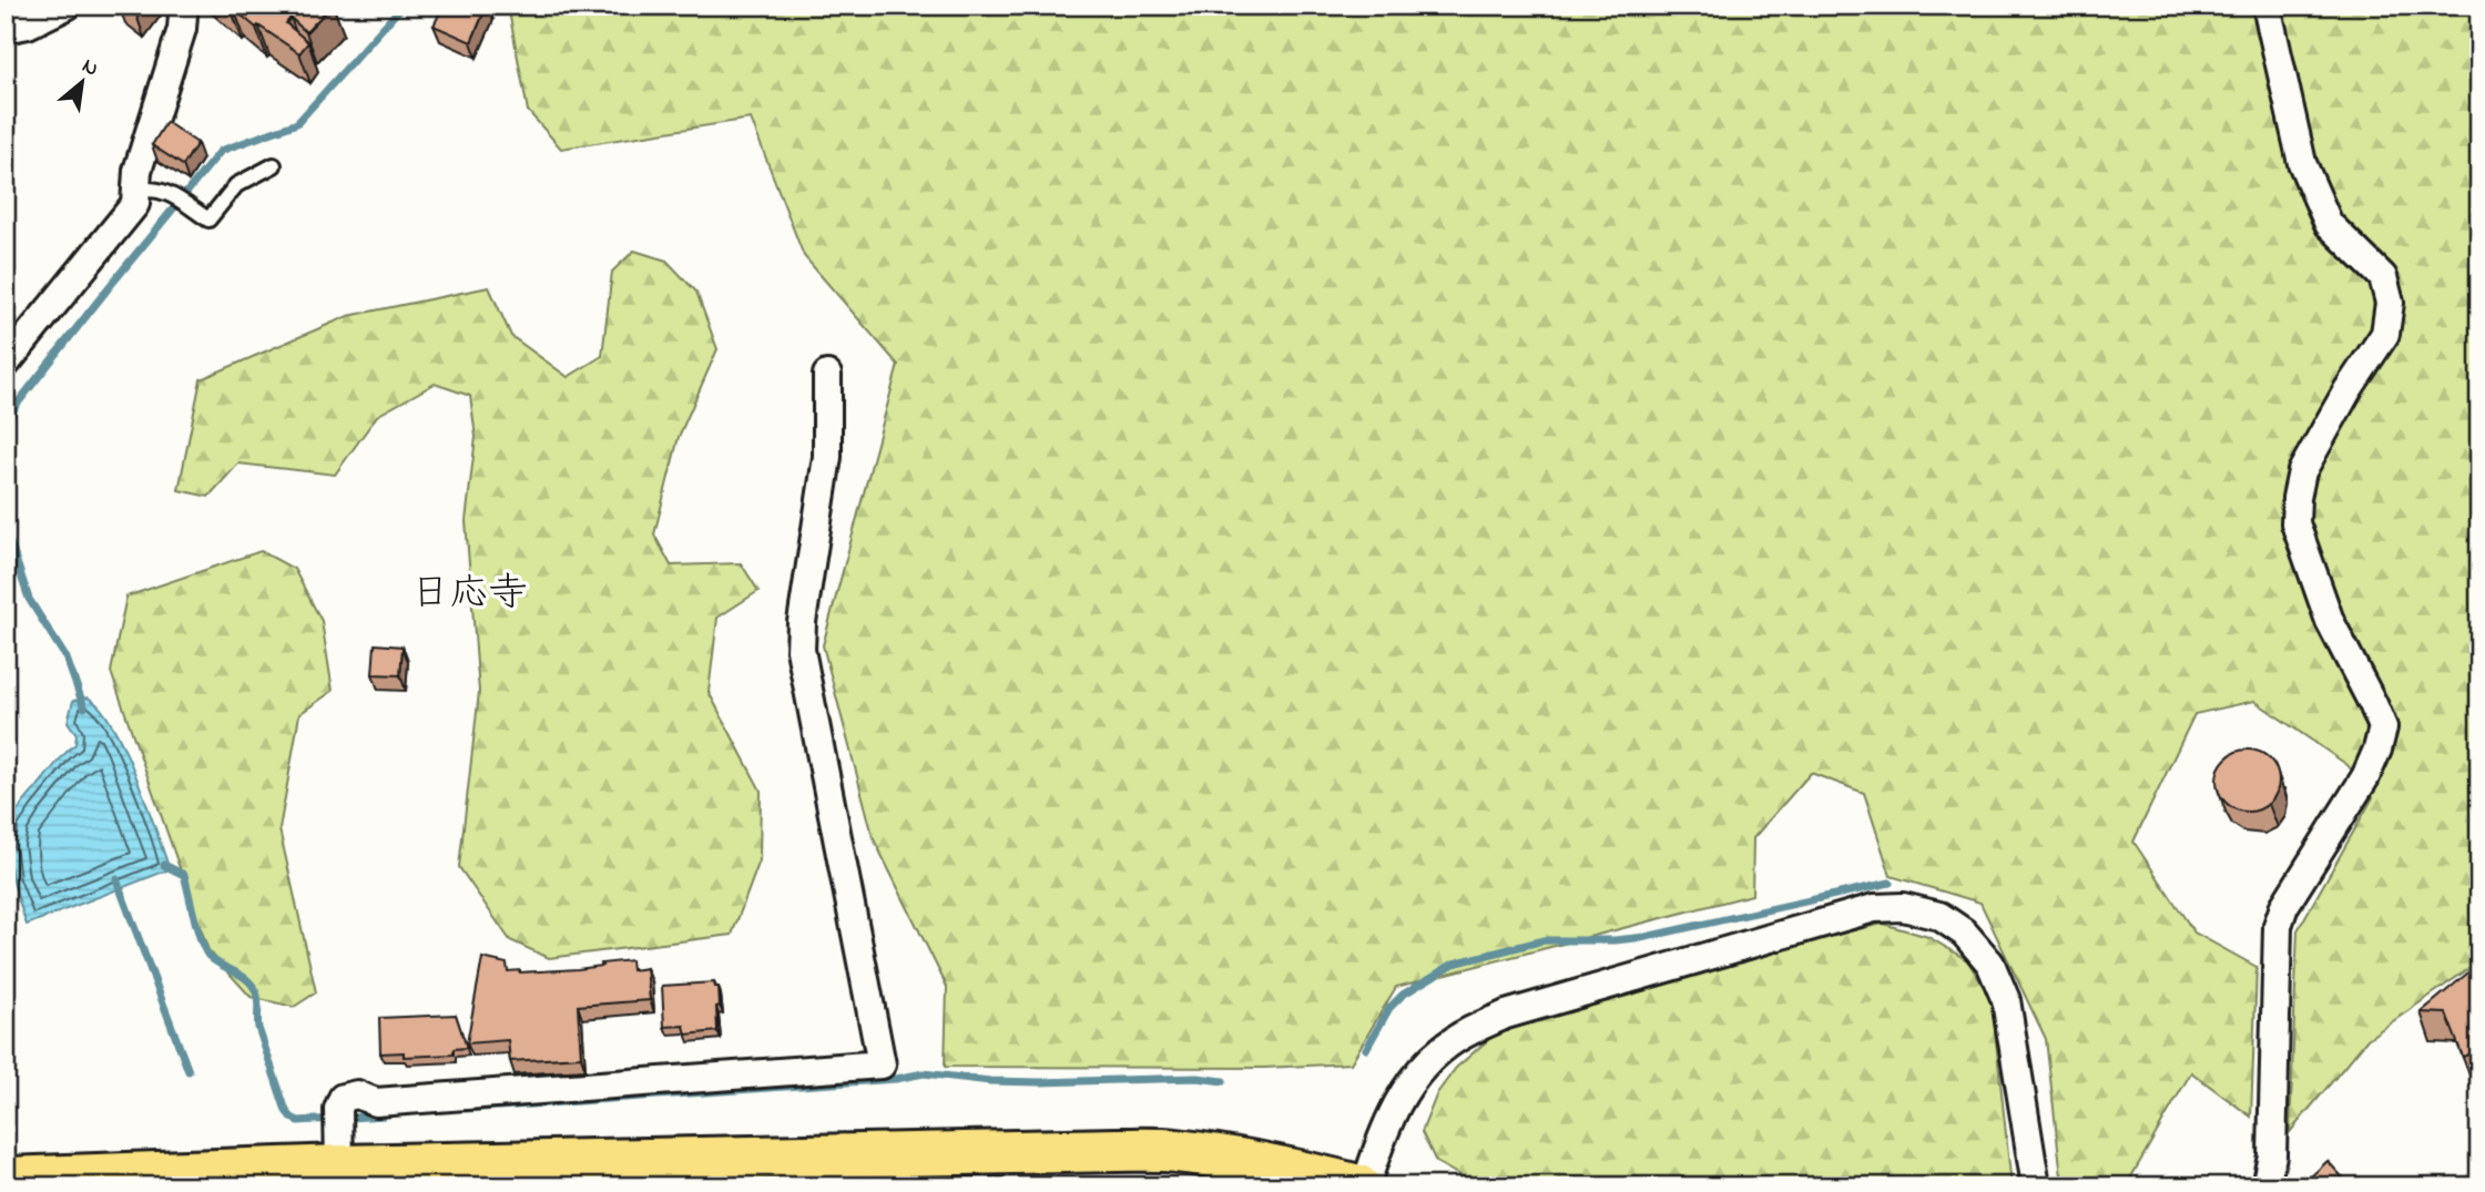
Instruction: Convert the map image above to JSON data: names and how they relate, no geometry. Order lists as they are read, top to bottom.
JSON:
{
  "districts": ["日応寺"],
  "north": "top right"
}
